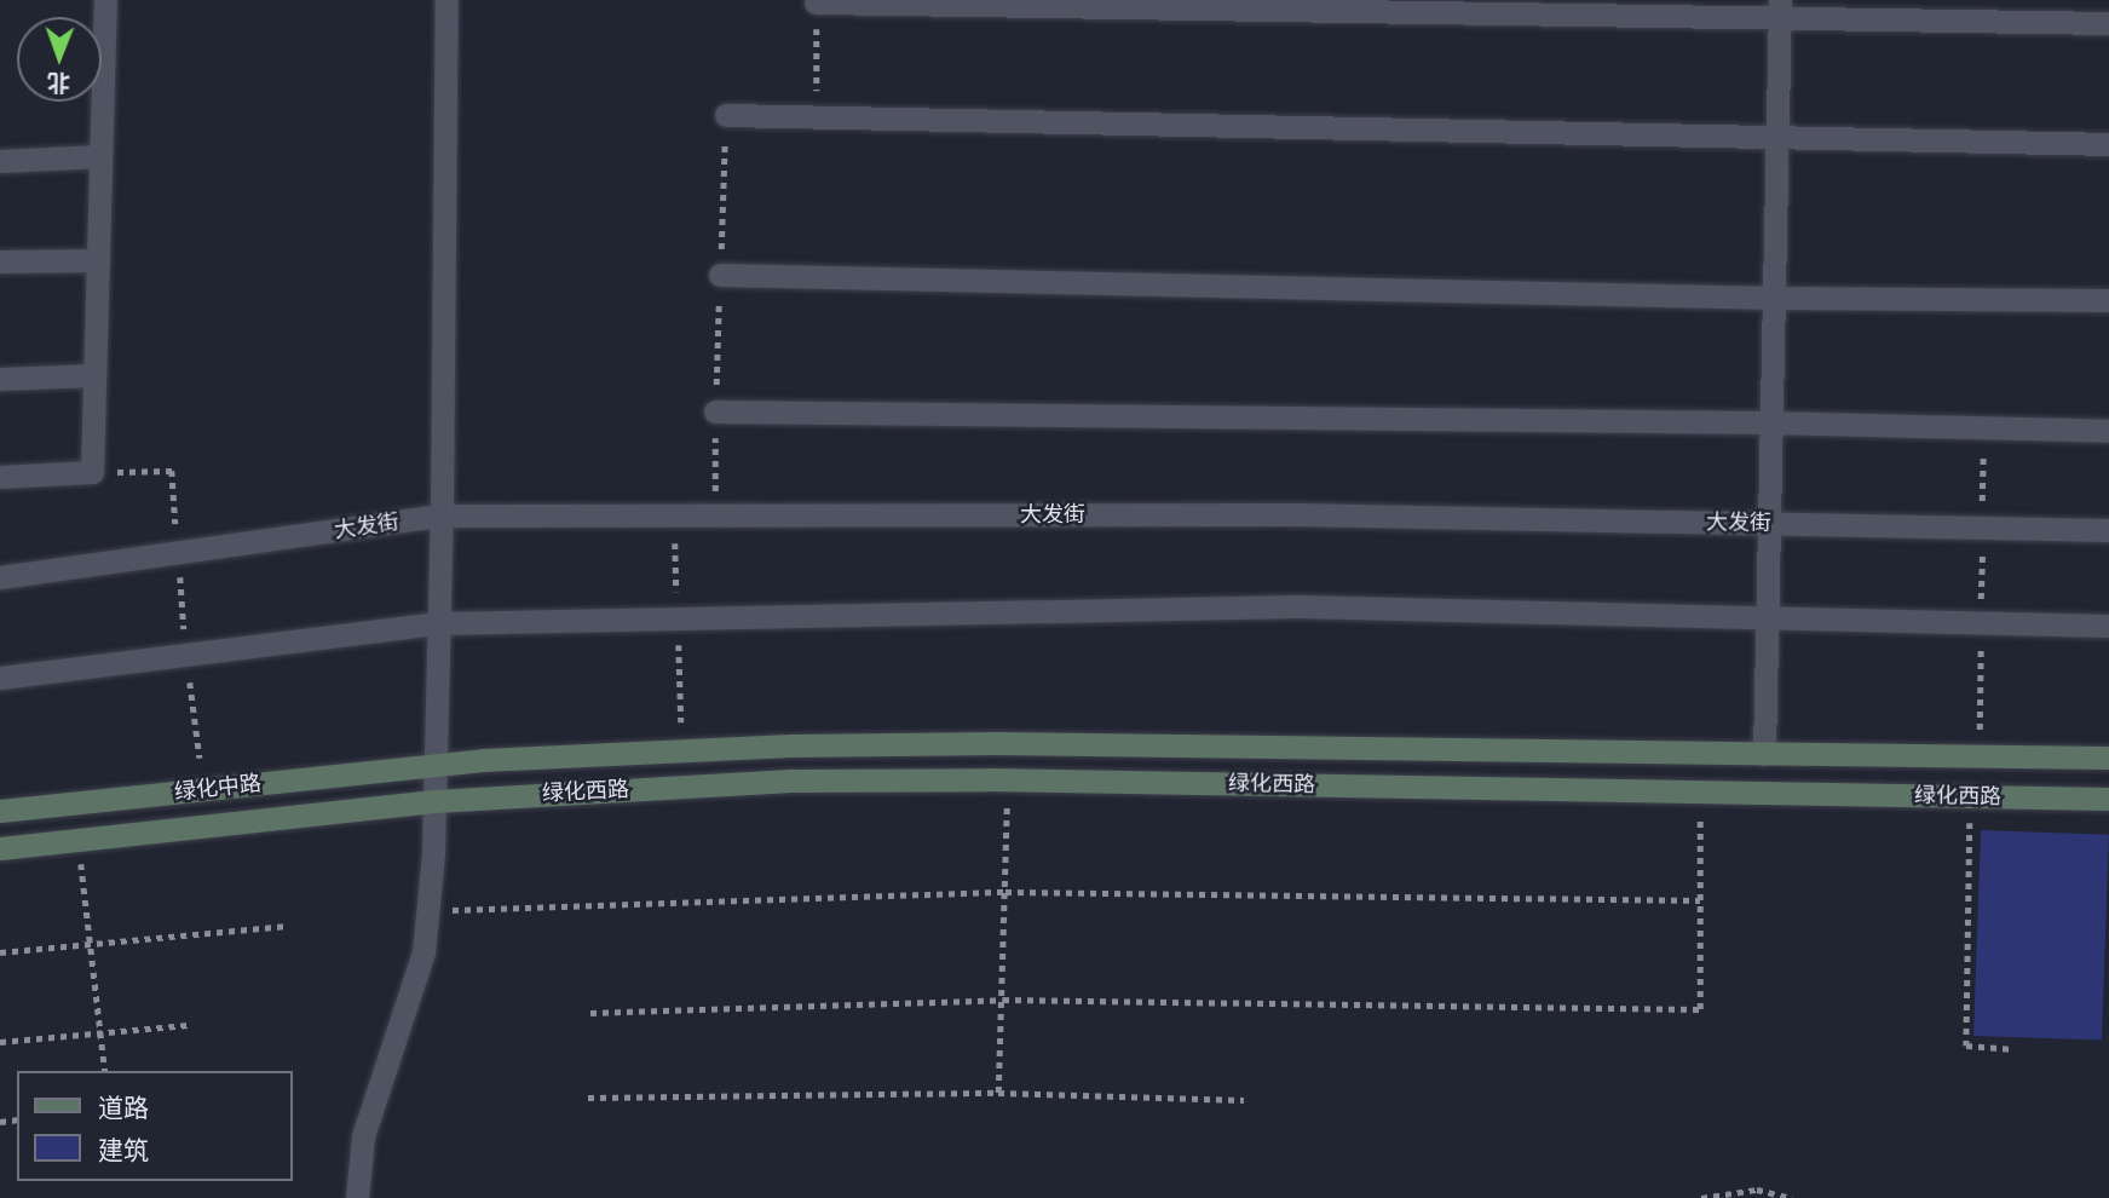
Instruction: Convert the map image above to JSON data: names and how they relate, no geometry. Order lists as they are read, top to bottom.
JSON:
{
  "streets": {
    "main road": ["绿化西路", "绿化中路"],
    "street": ["大发街"]
  },
  "crossings": [
    ["绿化西路", "绿化中路"]
  ],
  "legend": ["道路", "建筑"],
  "north": "bottom"
}
